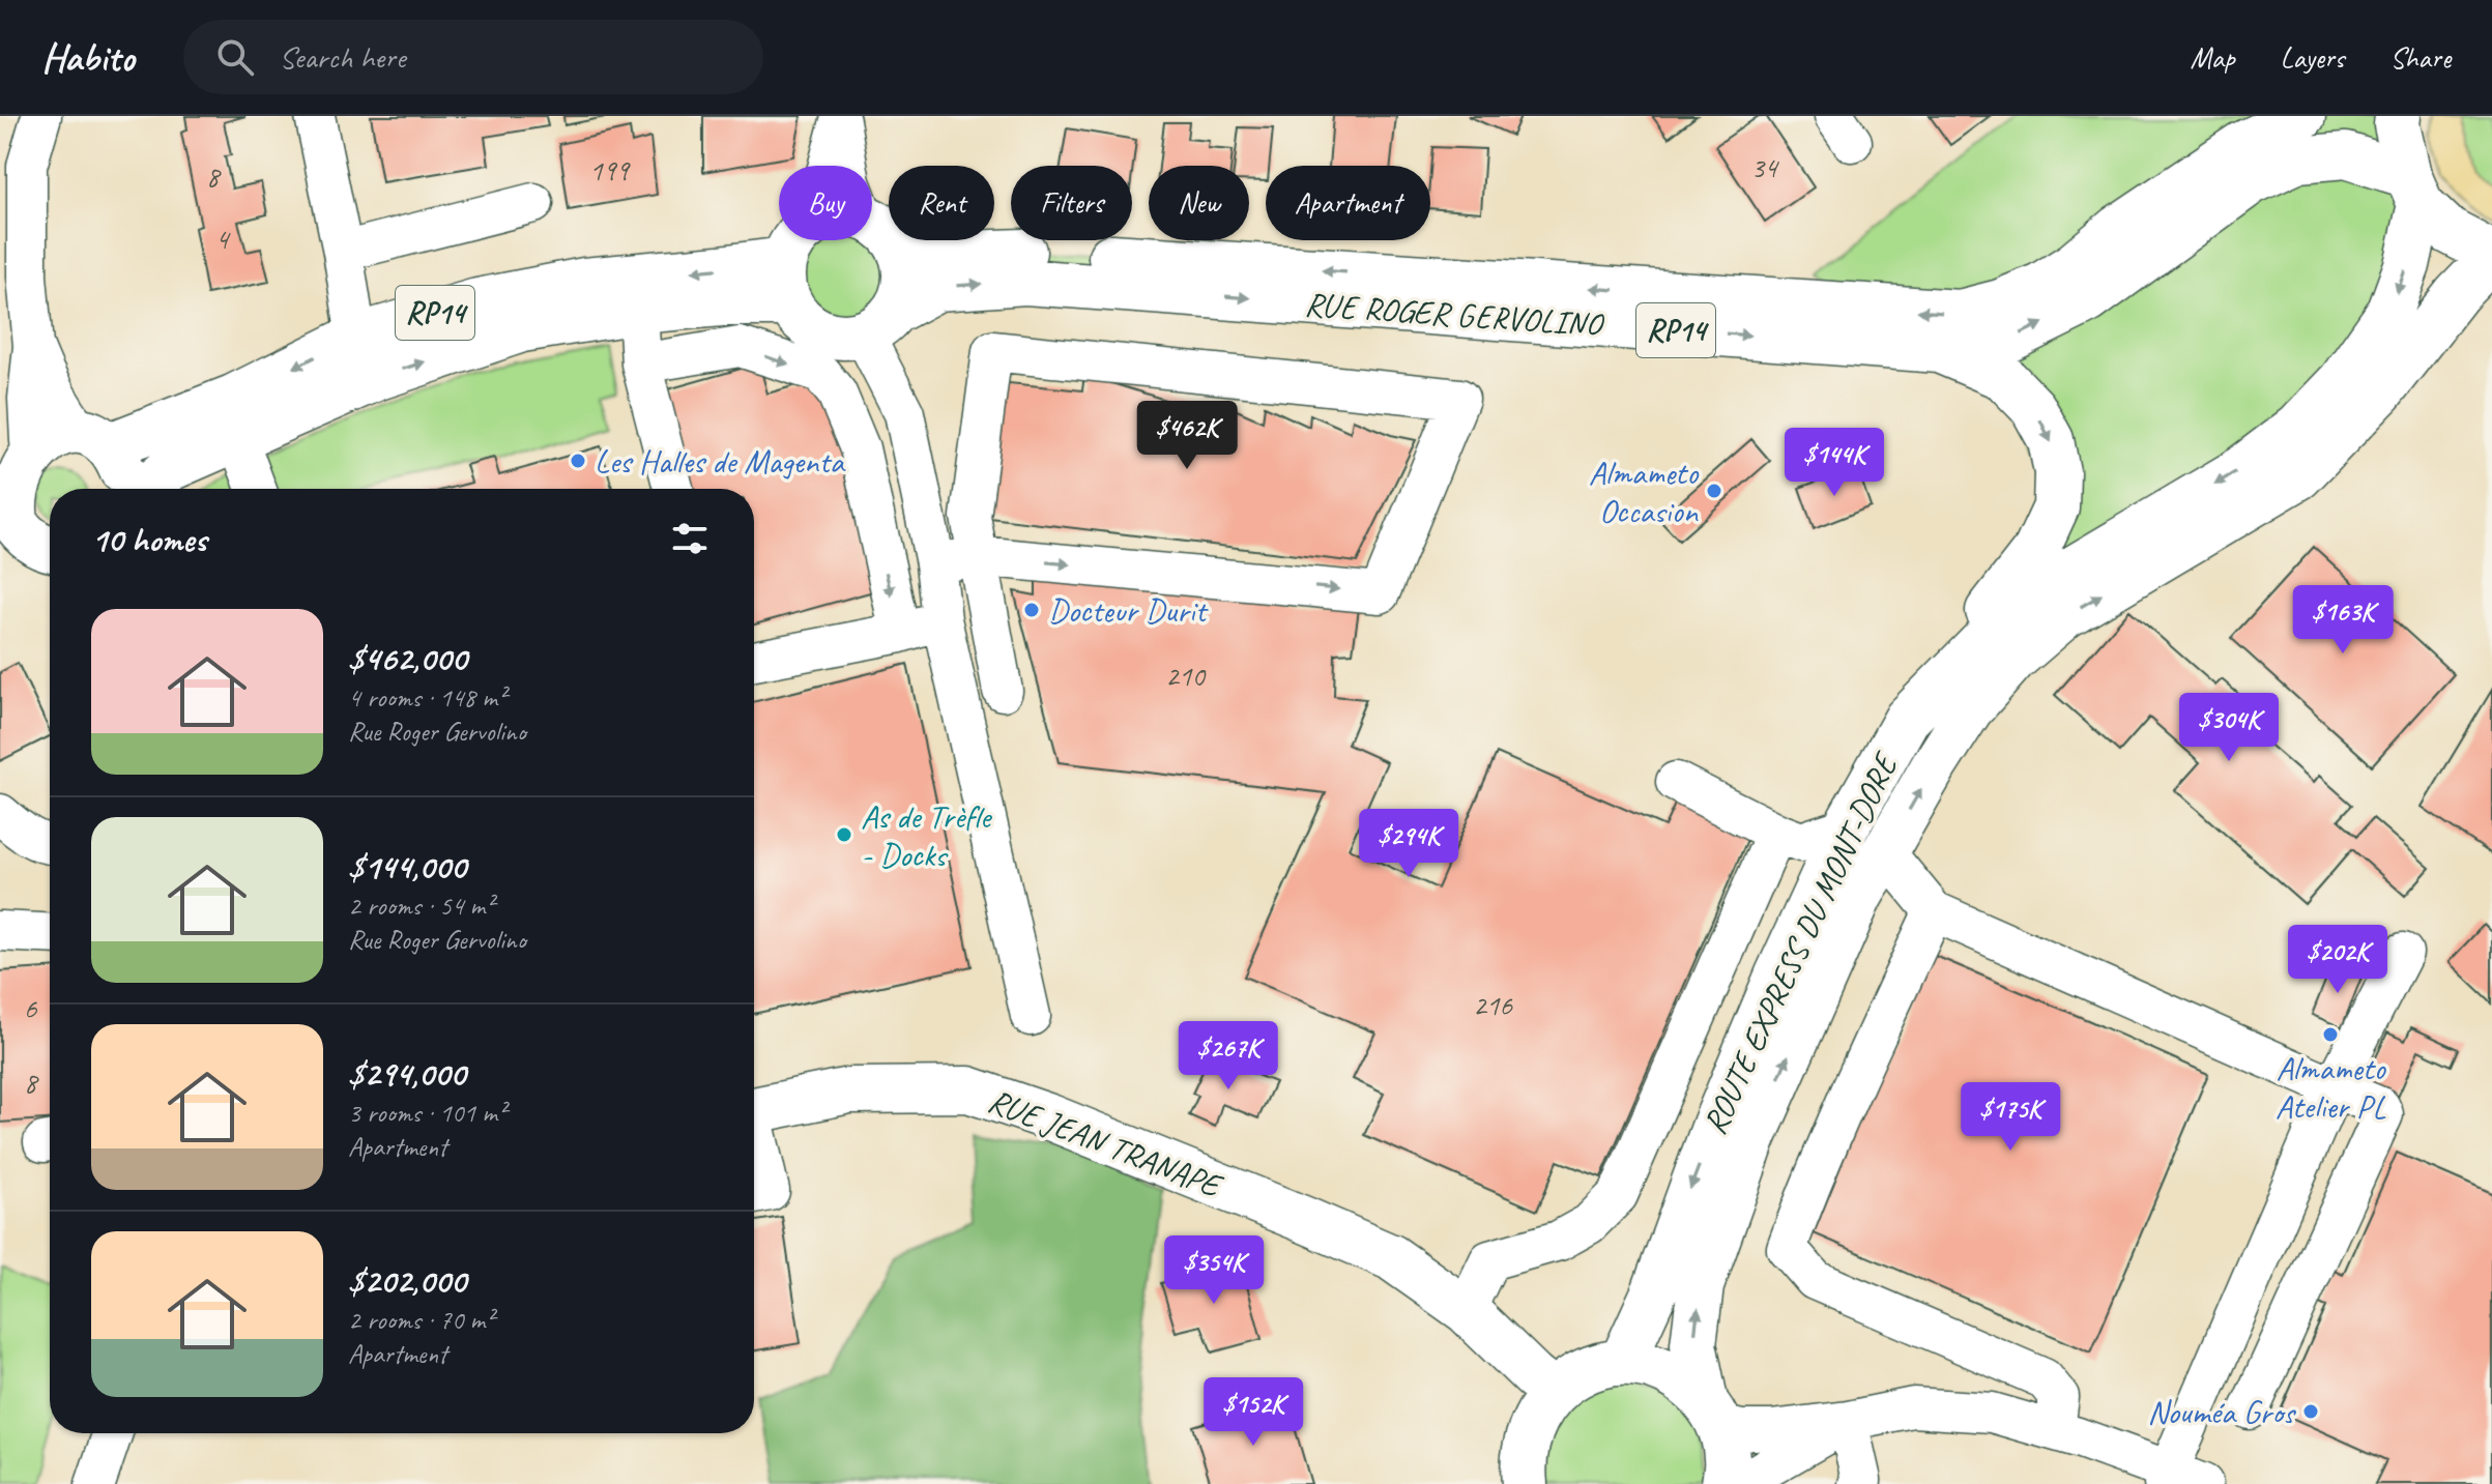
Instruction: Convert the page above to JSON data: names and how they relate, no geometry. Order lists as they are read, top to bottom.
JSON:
{
  "streets": {
    "main road": [
      "RP14",
      "RUE ROGER GERVOLINO",
      "ROUTE EXPRESS DU MONT-DORE",
      "RUE JEAN TRANAPE"
    ]
  },
  "crossings": [
    ["RUE ROGER GERVOLINO", "ROUTE EXPRESS DU MONT-DORE"]
  ],
  "places": [
    "Les Halles de Magenta",
    "Almameto Occasion",
    "Docteur Durit",
    "As de Trèfle - Docks",
    "Almameto Atelier PL",
    "Nouméa Gros"
  ],
  "house_numbers": [
    "34",
    "199",
    "8",
    "4",
    "210",
    "216",
    "6",
    "8"
  ],
  "page": {
    "header": "Habito",
    "search": "Search here",
    "nav": ["Map", "Layers", "Share"],
    "chip": [
      "Buy",
      "Rent",
      "Filters",
      "New",
      "Apartment"
    ],
    "price": [
      "$462K",
      "$144K",
      "$163K",
      "$304K",
      "$294K",
      "$202K",
      "$267K",
      "$175K",
      "$354K",
      "$152K"
    ],
    "heading": "10 homes",
    "list": [
      {
        "name": "$462,000",
        "note": "4 rooms · 148 m² · Rue Roger Gervolino"
      },
      {
        "name": "$144,000",
        "note": "2 rooms · 54 m² · Rue Roger Gervolino"
      },
      {
        "name": "$294,000",
        "note": "3 rooms · 101 m² · Apartment"
      },
      {
        "name": "$202,000",
        "note": "2 rooms · 70 m² · Apartment"
      }
    ]
  }
}
